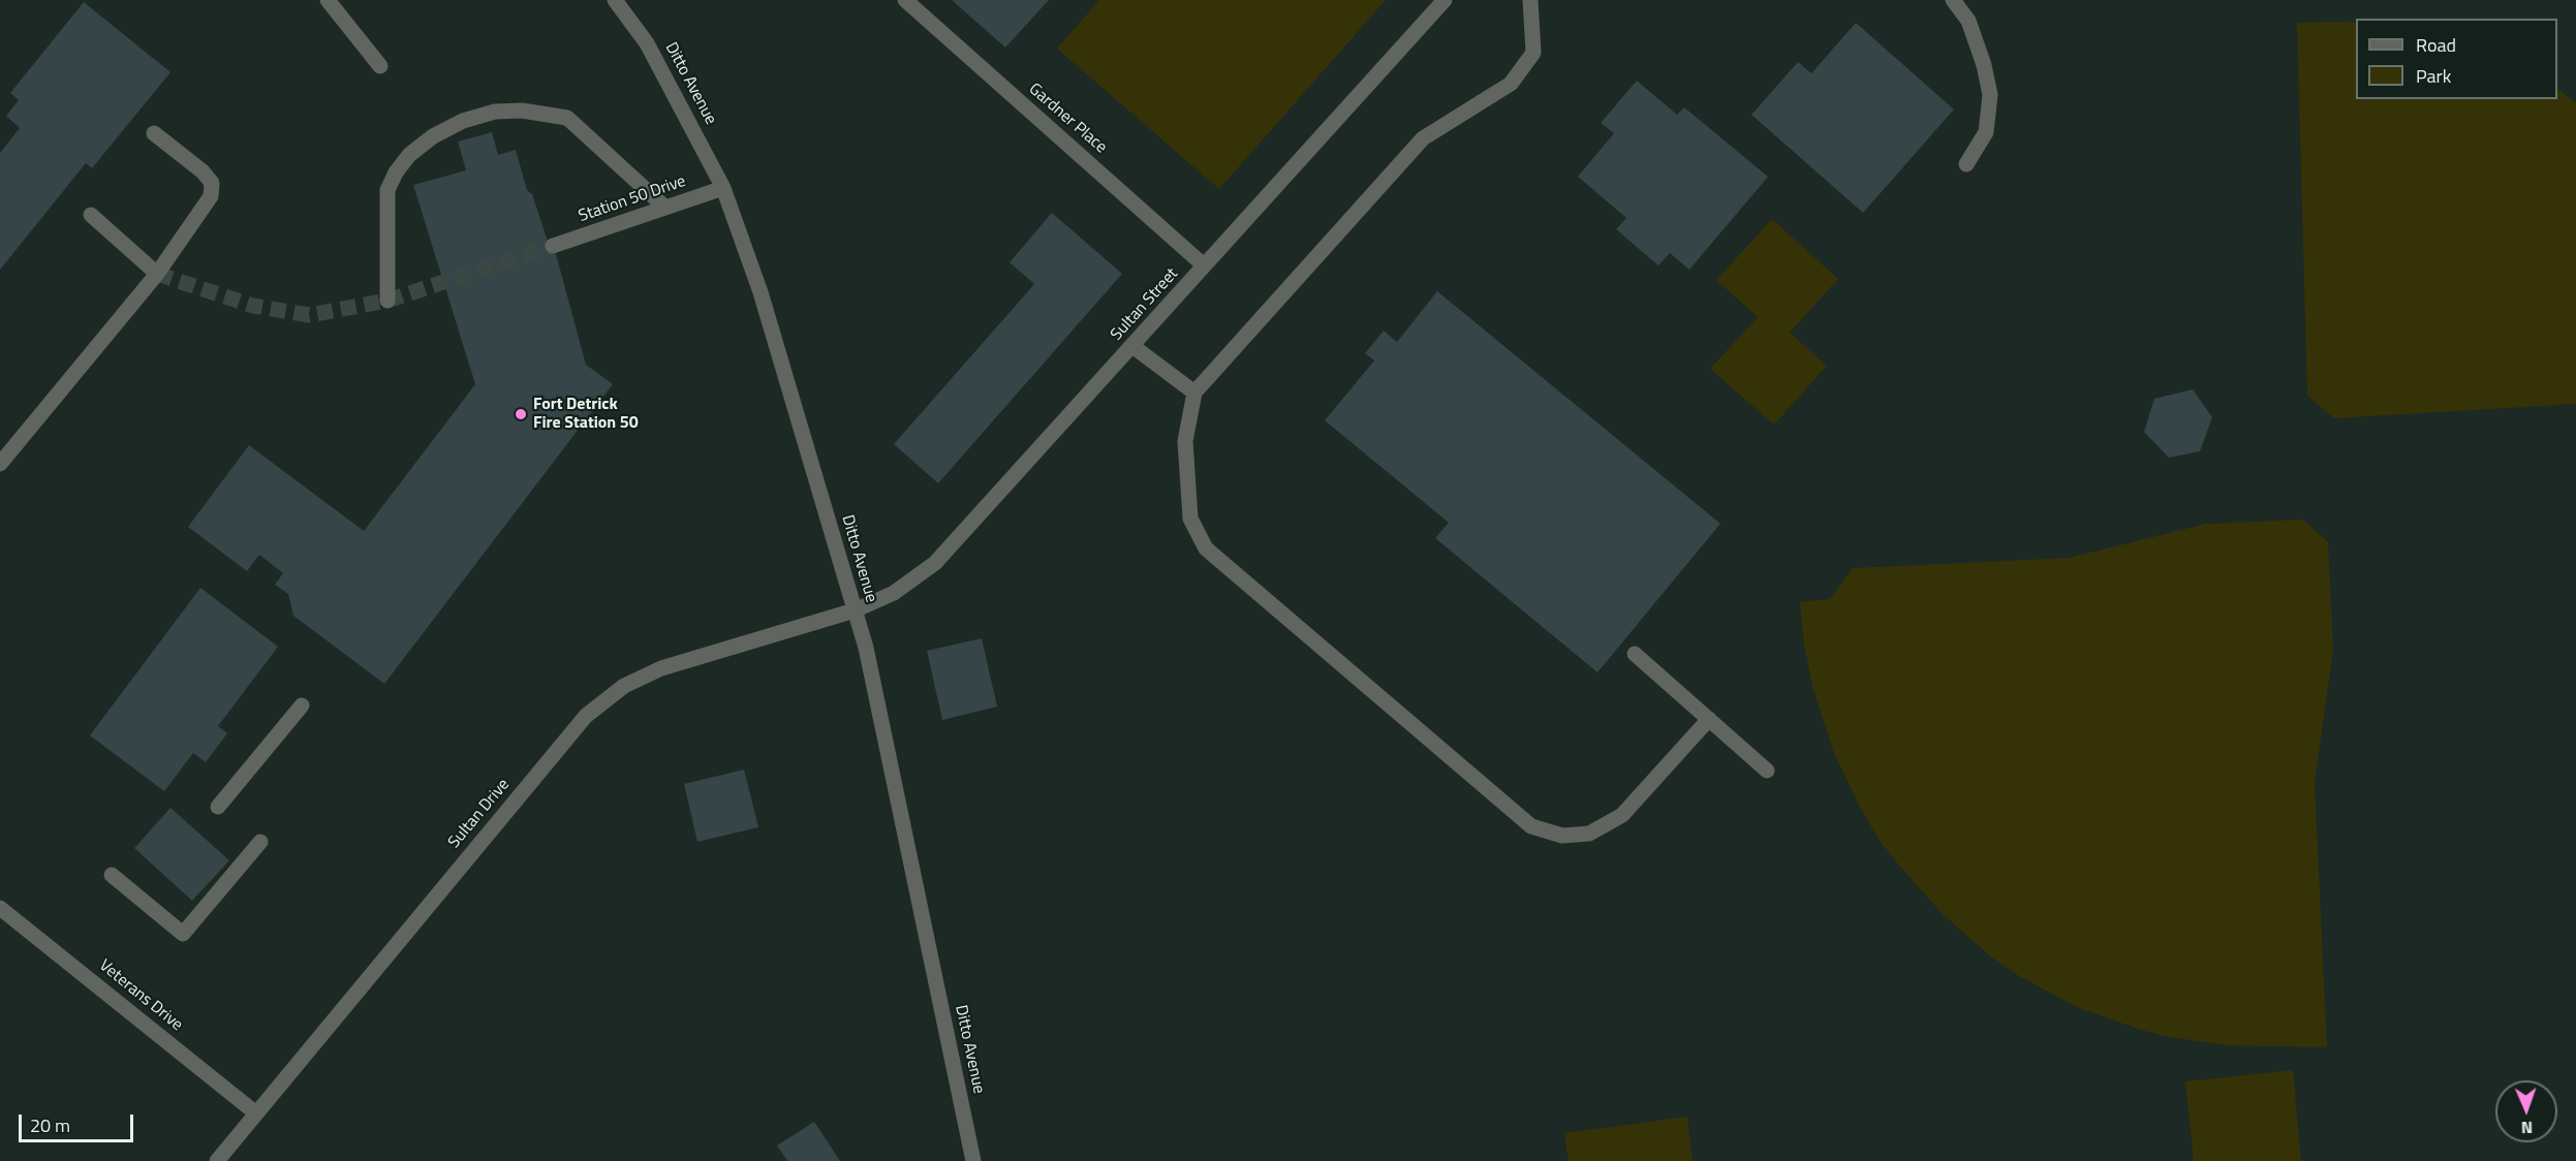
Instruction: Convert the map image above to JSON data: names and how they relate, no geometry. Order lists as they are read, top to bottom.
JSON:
{
  "streets": {
    "street": [
      "Ditto Avenue",
      "Gardner Place",
      "Station 50 Drive",
      "Sultan Street",
      "Sultan Drive",
      "Veterans Drive"
    ]
  },
  "crossings": [
    ["Ditto Avenue", "Station 50 Drive"],
    ["Ditto Avenue", "Sultan Street"],
    ["Ditto Avenue", "Sultan Drive"],
    ["Gardner Place", "Sultan Street"],
    ["Sultan Street", "Sultan Drive"],
    ["Sultan Drive", "Veterans Drive"]
  ],
  "places": ["Fort Detrick Fire Station 50"],
  "legend": ["Road", "Park"],
  "scale_bar": "20 m",
  "north": "bottom"
}
